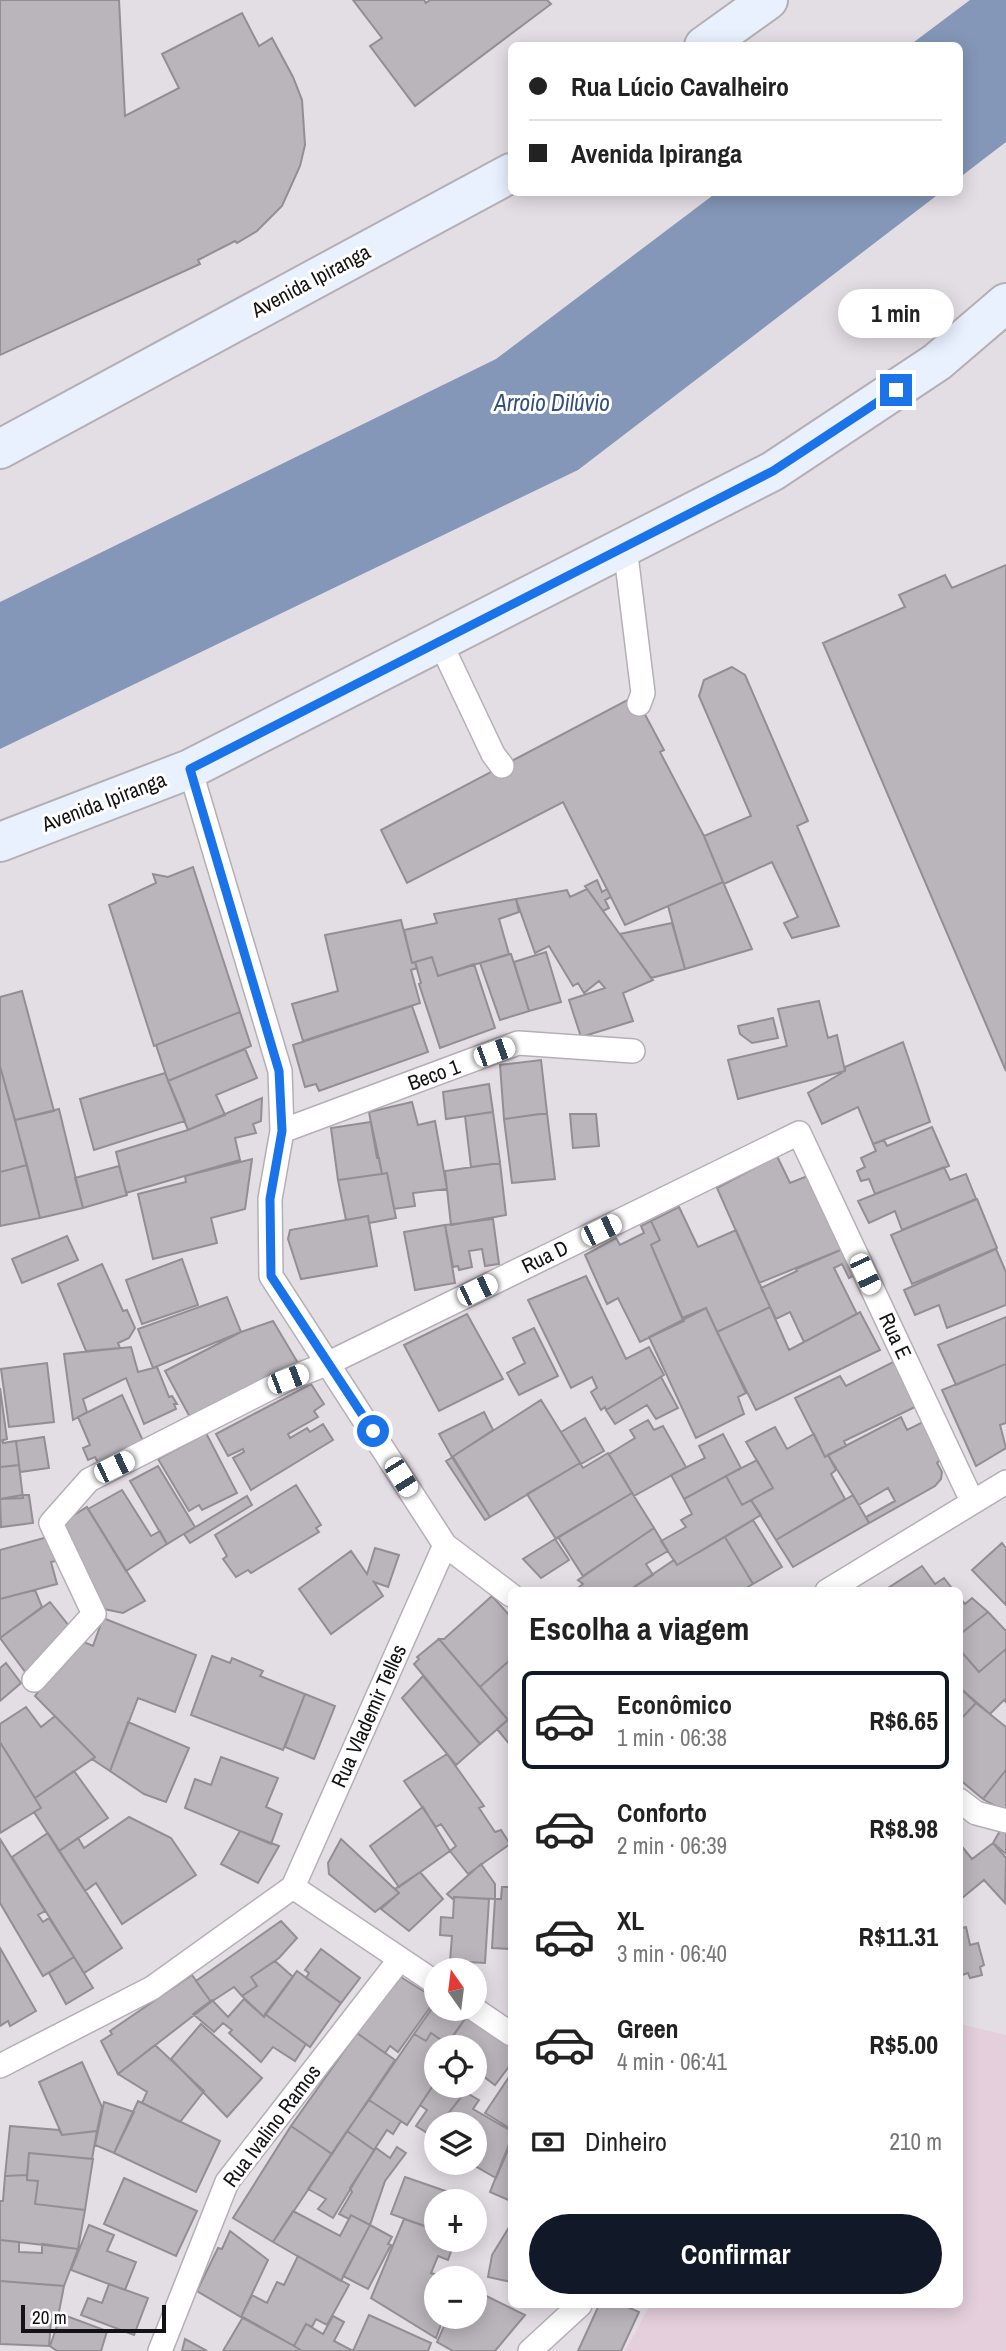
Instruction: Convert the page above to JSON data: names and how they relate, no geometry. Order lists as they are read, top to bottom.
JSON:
{
  "streets": {
    "main road": ["Avenida Ipiranga"],
    "lane": [
      "Beco 1",
      "Rua D",
      "Rua E",
      "Rua Vlademir Telles",
      "Rua Ivalino Ramos"
    ]
  },
  "crossings": [
    ["Rua D", "Rua E"]
  ],
  "water": ["Arroio Dilúvio"],
  "scale_bar": "20 m",
  "north": "top",
  "page": {
    "banner": ["Rua Lúcio Cavalheiro", "Avenida Ipiranga"],
    "bubble": "1 min",
    "heading": "Escolha a viagem",
    "list": [
      {
        "name": "Econômico",
        "note": "1 min · 06:38",
        "value": "R$6.65"
      },
      {
        "name": "Conforto",
        "note": "2 min · 06:39",
        "value": "R$8.98"
      },
      {
        "name": "XL",
        "note": "3 min · 06:40",
        "value": "R$11.31"
      },
      {
        "name": "Green",
        "note": "4 min · 06:41",
        "value": "R$5.00"
      }
    ],
    "map_buttons": ["+", "−"],
    "pay": ["Dinheiro", "210 m"],
    "buttons": "Confirmar",
    "scale": "20 m"
  }
}
